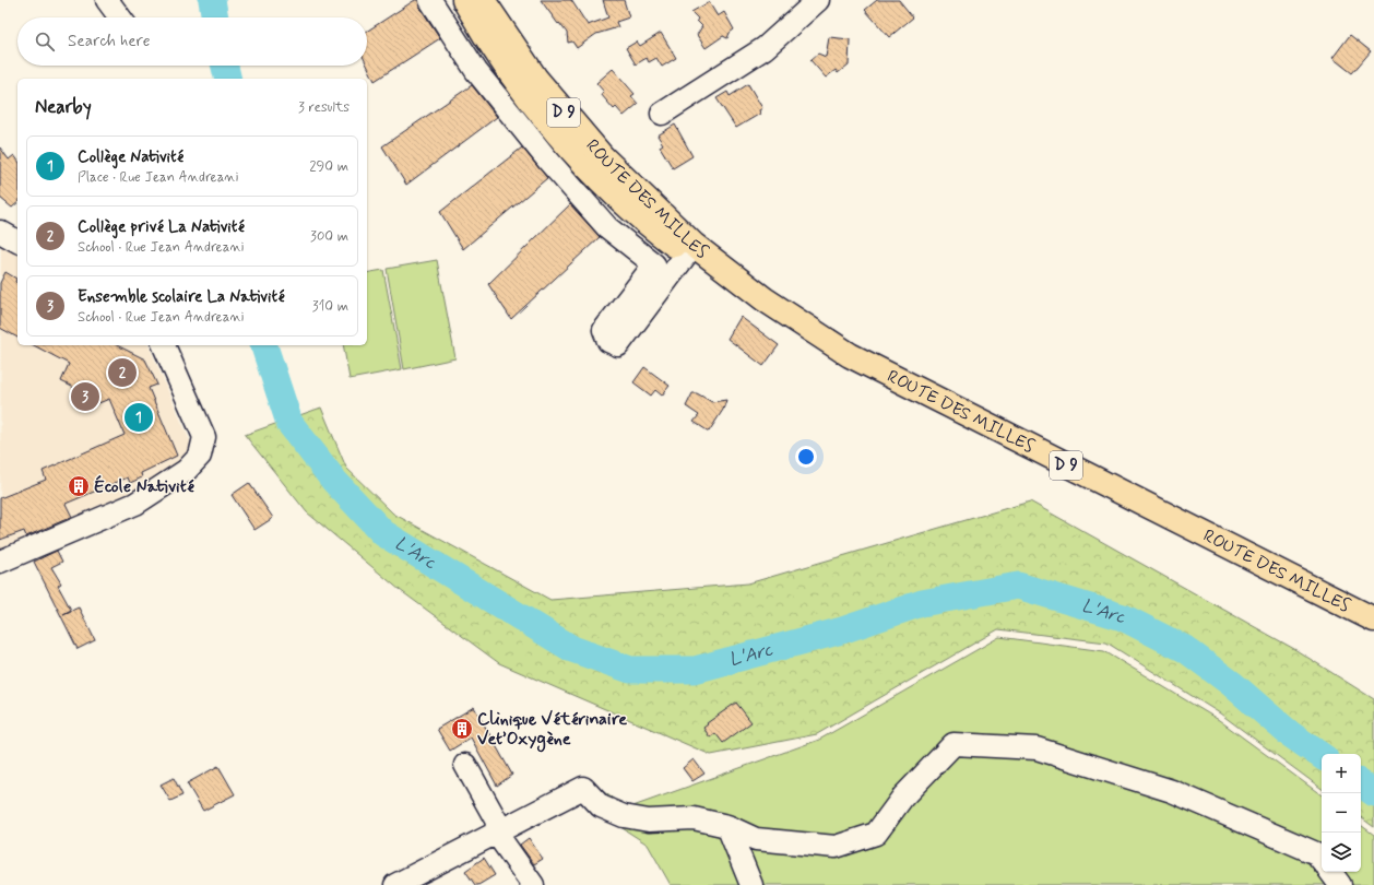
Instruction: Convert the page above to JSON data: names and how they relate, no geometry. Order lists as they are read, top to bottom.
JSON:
{
  "streets": {
    "main road": ["D 9", "ROUTE DES MILLES"]
  },
  "water": ["L'Arc"],
  "places": {
    "building": ["École Nativité", "Clinique Vétérinaire Vet’Oxygène"]
  },
  "page": {
    "search": "Search here",
    "heading": ["Nearby", "3 results"],
    "list": [
      {
        "mark": "1",
        "name": "Collège Nativité",
        "note": "Place · Rue Jean Andreani",
        "value": "290 m"
      },
      {
        "mark": "2",
        "name": "Collège privé La Nativité",
        "note": "School · Rue Jean Andreani",
        "value": "300 m"
      },
      {
        "mark": "3",
        "name": "Ensemble scolaire La Nativité",
        "note": "School · Rue Jean Andreani",
        "value": "310 m"
      }
    ],
    "pins": ["2", "3", "1"],
    "map_buttons": ["+", "−"]
  }
}
